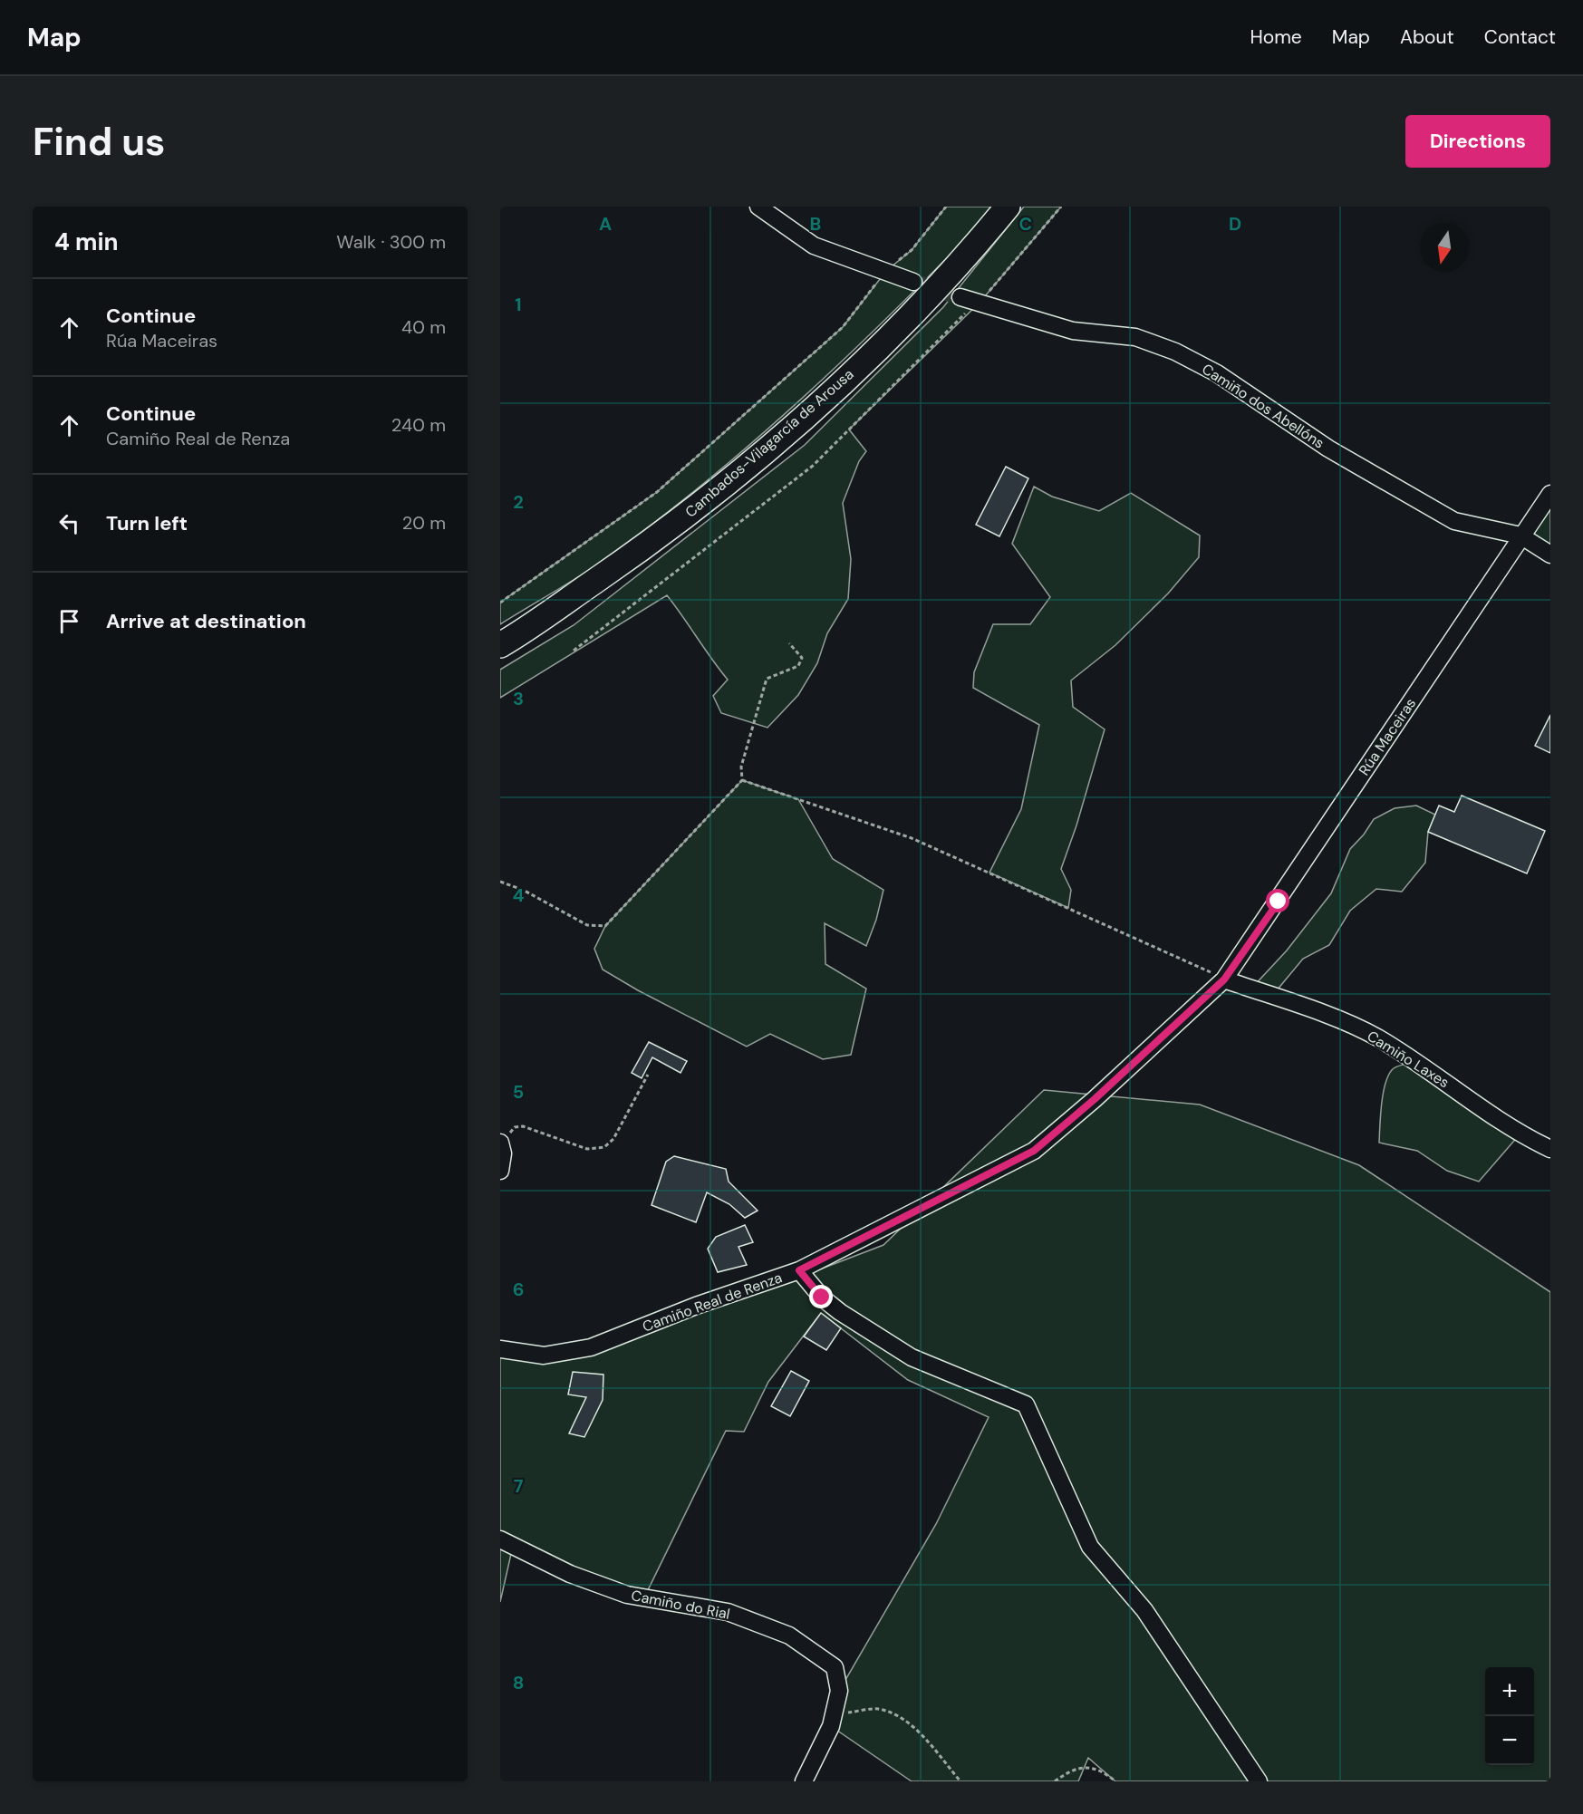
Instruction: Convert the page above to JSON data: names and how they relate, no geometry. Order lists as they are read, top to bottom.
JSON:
{
  "streets": {
    "highway": ["Cambados-Vilagarcía de Arousa"],
    "street": [
      "Camiño dos Abellóns",
      "Rúa Maceiras",
      "Camiño Laxes",
      "Camiño Real de Renza",
      "Camiño do Rial"
    ]
  },
  "crossings": [
    ["Camiño dos Abellóns", "Rúa Maceiras"],
    ["Rúa Maceiras", "Camiño Laxes"],
    ["Rúa Maceiras", "Camiño Real de Renza"],
    ["Camiño Laxes", "Camiño Real de Renza"]
  ],
  "north": "bottom",
  "page": {
    "header": "Map",
    "nav": [
      "Home",
      "Map",
      "About",
      "Contact"
    ],
    "buttons": "Directions",
    "title": "Find us",
    "heading": ["4 min", "Walk · 300 m"],
    "list": [
      ["Continue", "Rúa Maceiras", "40 m"],
      ["Continue", "Camiño Real de Renza", "240 m"],
      ["Turn left", "20 m"],
      "Arrive at destination"
    ],
    "map_buttons": ["+", "−"]
  },
  "grid": {
    "columns": [
      "A",
      "B",
      "C",
      "D"
    ],
    "rows": [
      "1",
      "2",
      "3",
      "4",
      "5",
      "6",
      "7",
      "8"
    ]
  }
}
